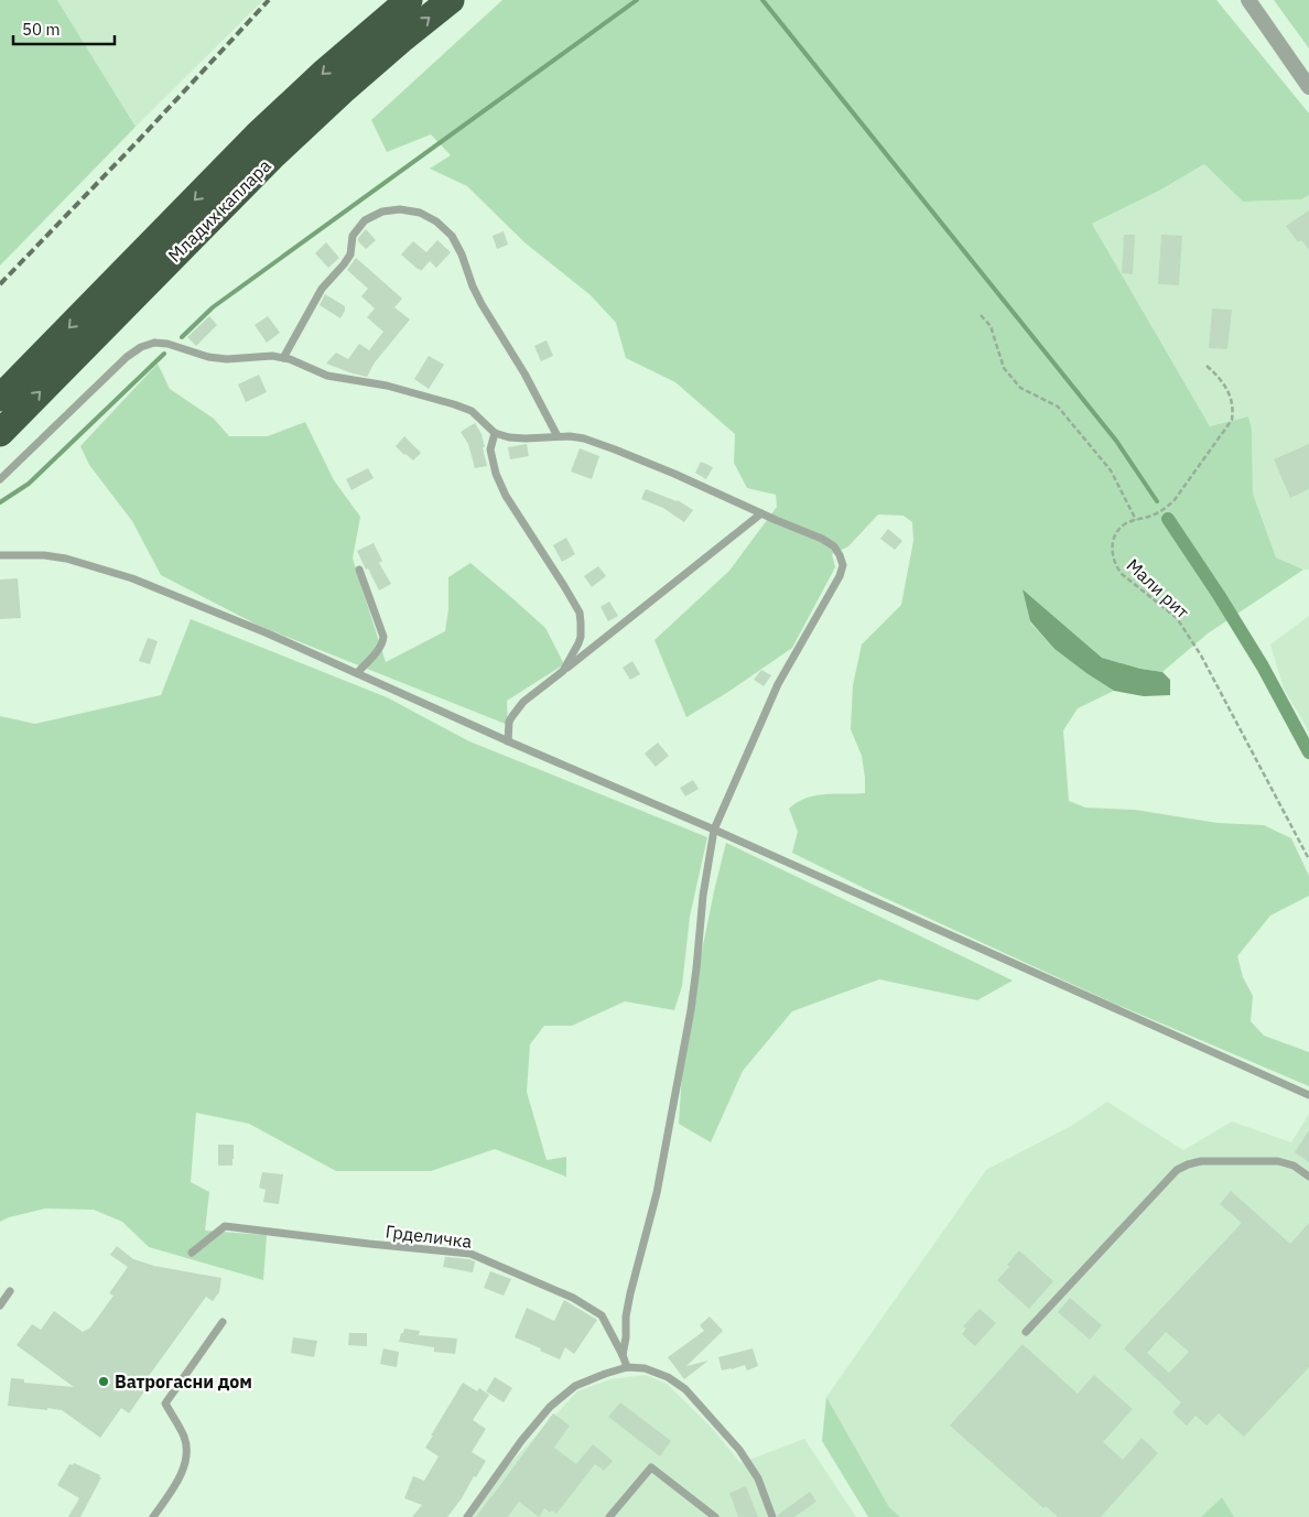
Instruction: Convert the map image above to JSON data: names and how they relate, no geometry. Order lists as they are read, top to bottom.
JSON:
{
  "streets": {
    "highway": ["Младих каплара"],
    "lane": ["Грделичка"],
    "path": ["Мали рит"]
  },
  "places": ["Ватрогасни дом"],
  "scale_bar": "50 m"
}
